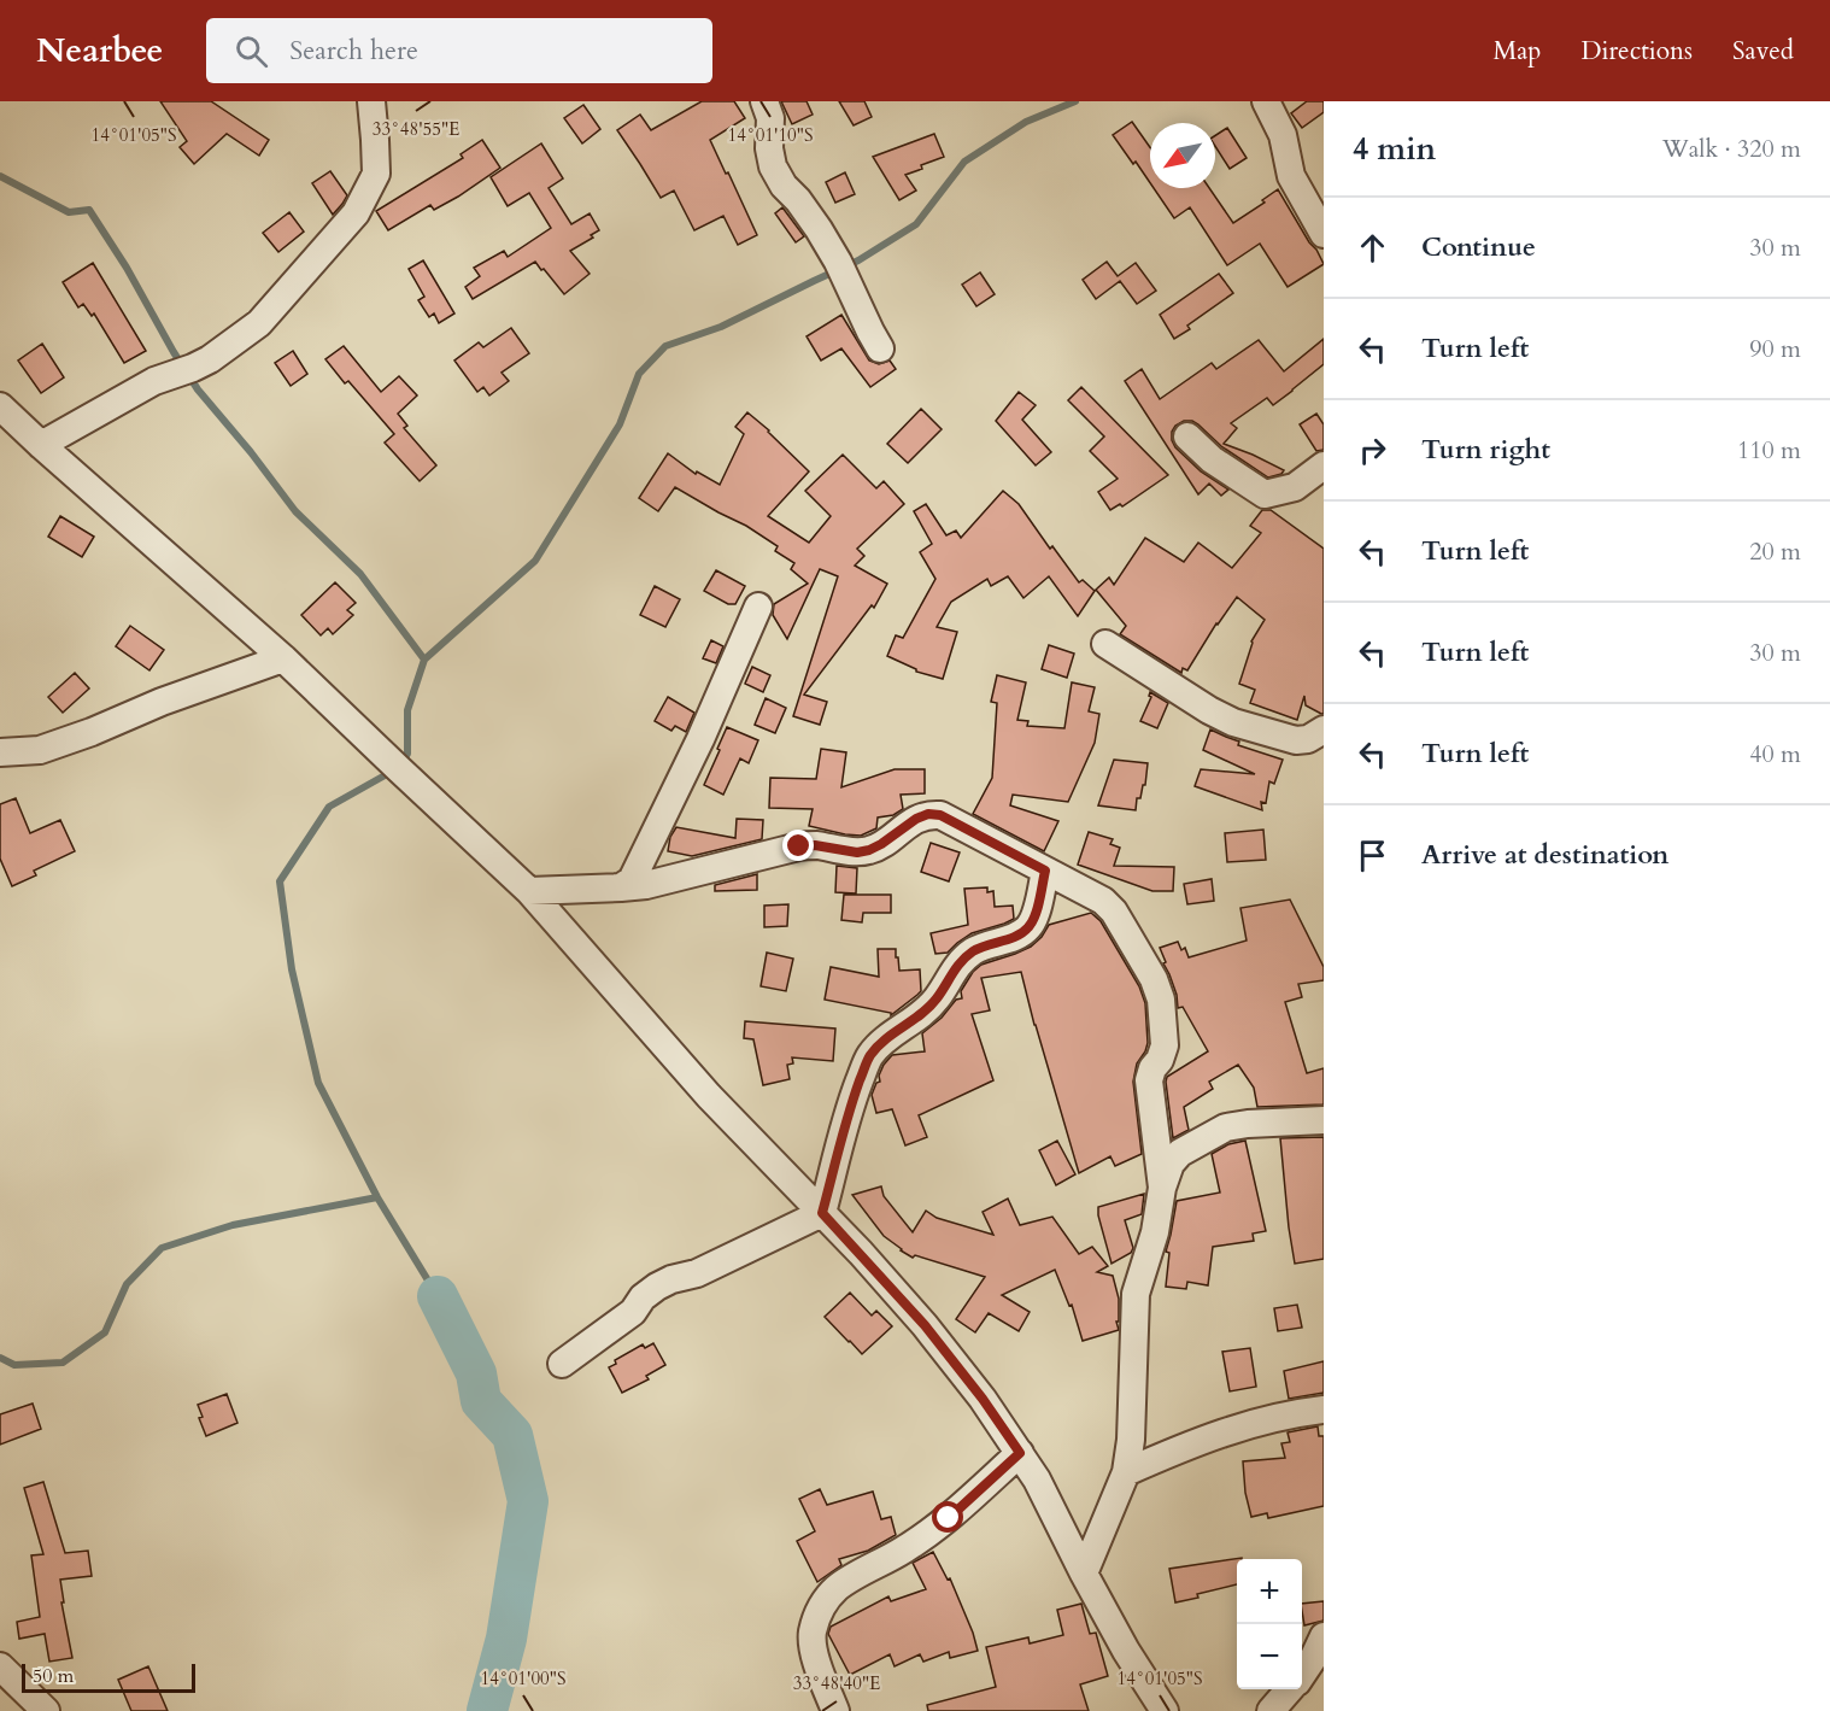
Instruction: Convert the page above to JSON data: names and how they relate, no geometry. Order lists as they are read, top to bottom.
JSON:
{
  "scale_bar": "50 m",
  "north": "bottom left",
  "page": {
    "header": "Nearbee",
    "search": "Search here",
    "nav": ["Map", "Directions", "Saved"],
    "heading": ["4 min", "Walk · 320 m"],
    "list": [
      ["Continue", "30 m"],
      ["Turn left", "90 m"],
      ["Turn right", "110 m"],
      ["Turn left", "20 m"],
      ["Turn left", "30 m"],
      ["Turn left", "40 m"],
      "Arrive at destination"
    ],
    "map_buttons": ["+", "−"],
    "scale": "50 m"
  },
  "coordinates": [
    "33°48'55\"E",
    "14°01'05\"S",
    "14°01'10\"S",
    "14°01'00\"S",
    "33°48'40\"E"
  ]
}
